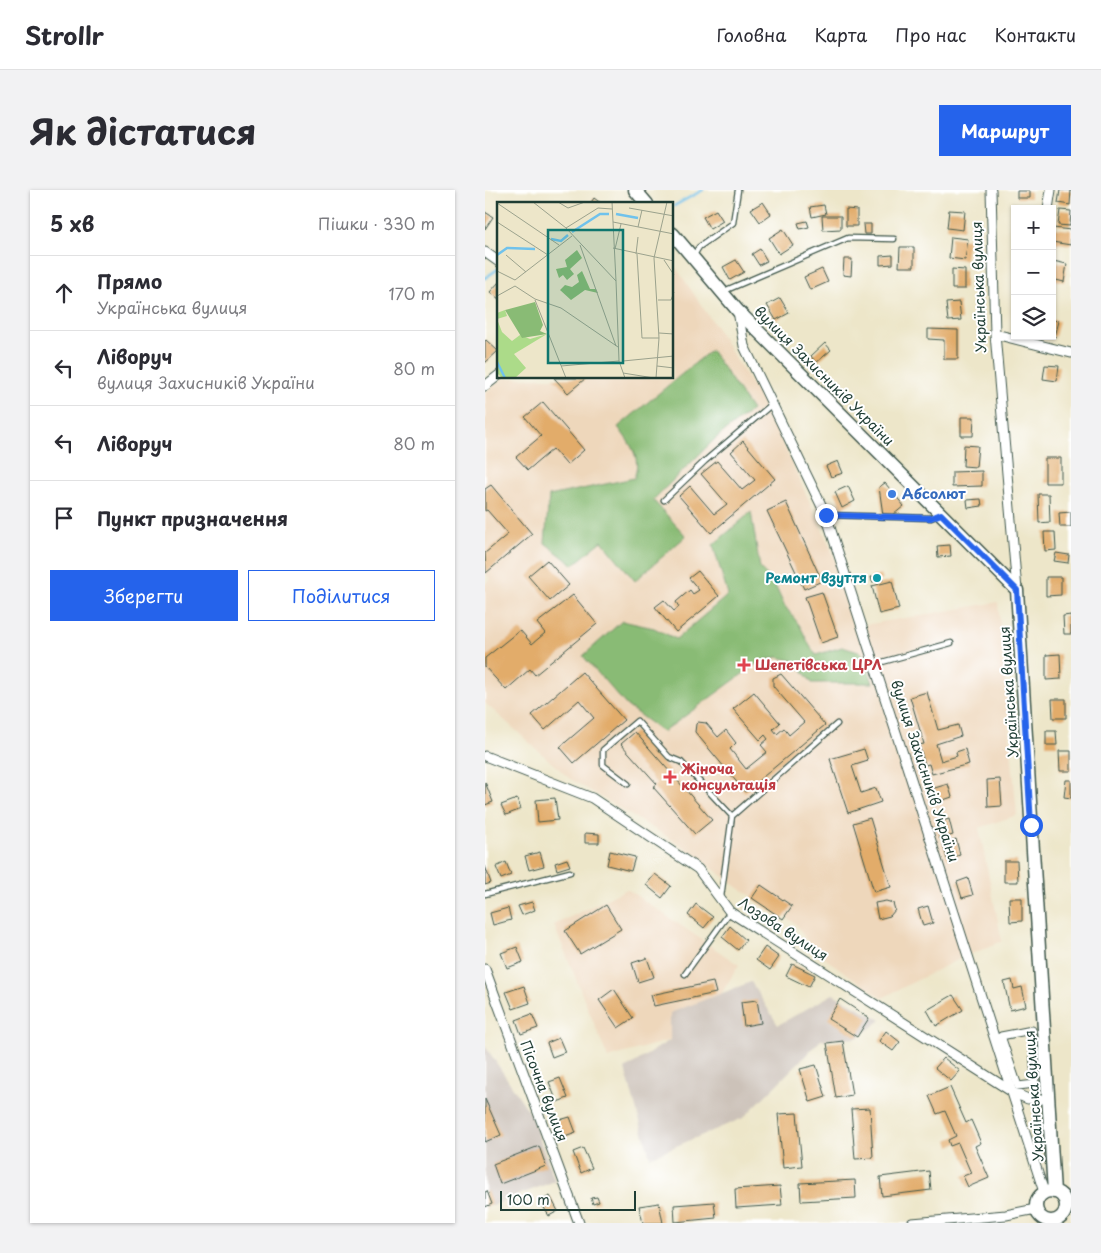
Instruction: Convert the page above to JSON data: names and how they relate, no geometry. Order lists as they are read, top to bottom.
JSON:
{
  "streets": {
    "main road": ["Українська вулиця", "вулиця Захисників України"],
    "street": ["Лозова вулиця", "Пісочна вулиця"]
  },
  "crossings": [
    ["Українська вулиця", "вулиця Захисників України"],
    ["Українська вулиця", "Лозова вулиця"],
    ["вулиця Захисників України", "Лозова вулиця"]
  ],
  "places": {
    "other": ["Абсолют", "Ремонт взуття"],
    "health": ["Шепетівська ЦРЛ", "Жіноча консультація"]
  },
  "scale_bar": "100 m",
  "page": {
    "header": "Strollr",
    "nav": [
      "Головна",
      "Карта",
      "Про нас",
      "Контакти"
    ],
    "title": "Як дістатися",
    "buttons": [
      "Маршрут",
      ["Зберегти", "Поділитися"]
    ],
    "heading": ["5 хв", "Пішки · 330 m"],
    "map_buttons": ["+", "−"],
    "list": [
      ["Прямо", "Українська вулиця", "170 m"],
      ["Ліворуч", "вулиця Захисників України", "80 m"],
      ["Ліворуч", "80 m"],
      "Пункт призначення"
    ],
    "scale": "100 m"
  }
}
